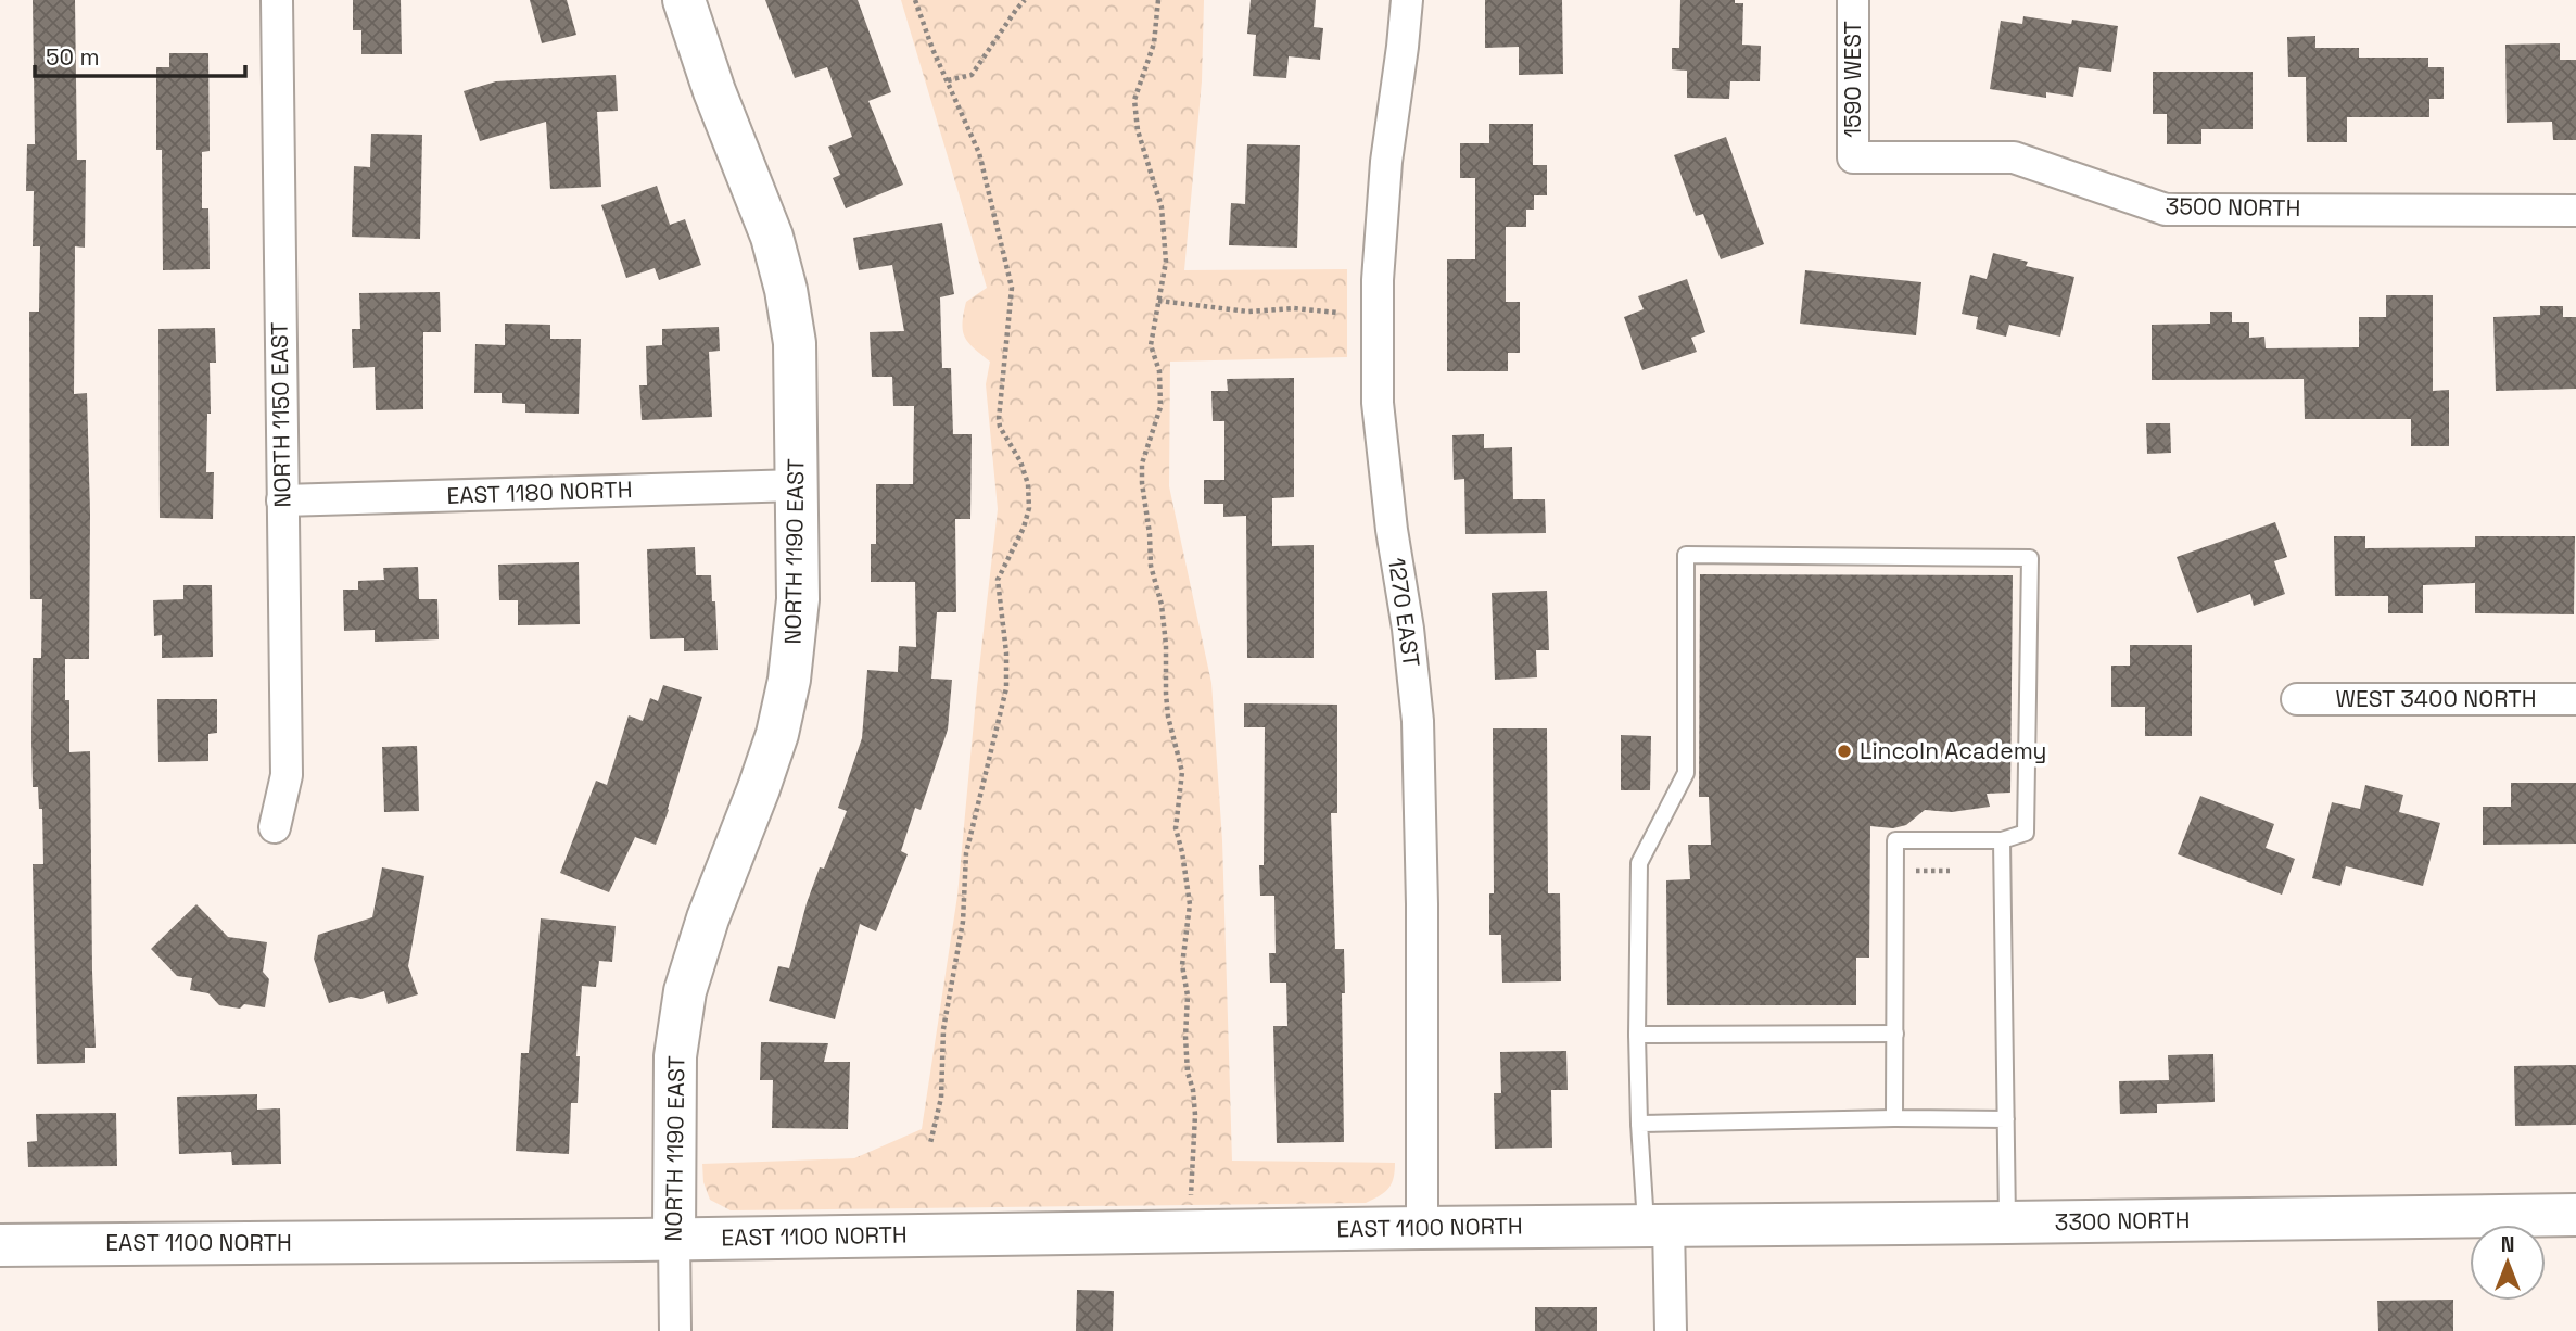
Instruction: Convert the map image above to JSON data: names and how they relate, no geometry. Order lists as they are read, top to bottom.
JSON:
{
  "streets": {
    "street": [
      "1590 WEST",
      "3500 NORTH",
      "NORTH 1150 EAST",
      "EAST 1180 NORTH",
      "NORTH 1190 EAST",
      "1270 EAST",
      "WEST 3400 NORTH",
      "3300 NORTH",
      "EAST 1100 NORTH"
    ]
  },
  "crossings": [
    ["1590 WEST", "3500 NORTH"],
    ["NORTH 1150 EAST", "EAST 1180 NORTH"],
    ["EAST 1180 NORTH", "NORTH 1190 EAST"],
    ["NORTH 1190 EAST", "EAST 1100 NORTH"],
    ["1270 EAST", "EAST 1100 NORTH"],
    ["3300 NORTH", "EAST 1100 NORTH"]
  ],
  "places": ["Lincoln Academy"],
  "scale_bar": "50 m",
  "north": "top"
}
